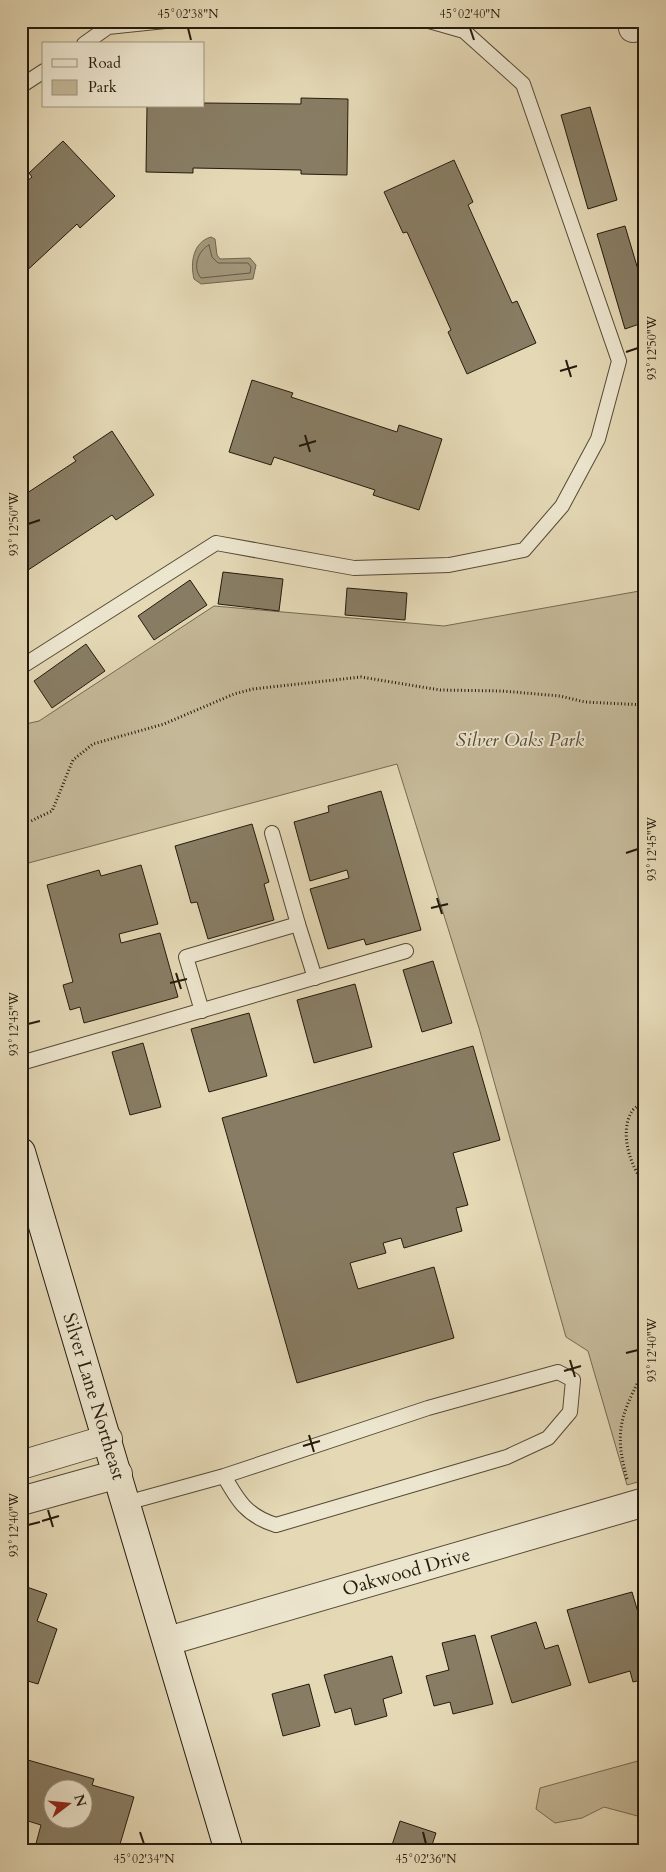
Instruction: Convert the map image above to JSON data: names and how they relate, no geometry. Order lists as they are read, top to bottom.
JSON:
{
  "streets": {
    "street": ["Silver Lane Northeast", "Oakwood Drive"]
  },
  "crossings": [
    ["Silver Lane Northeast", "Oakwood Drive"]
  ],
  "parks": ["Silver Oaks Park"],
  "legend": ["Road", "Park"],
  "north": "right",
  "coordinates": [
    "45°02'38\"N",
    "45°02'40\"N",
    "93°12'50\"W",
    "93°12'45\"W",
    "93°12'40\"W",
    "45°02'34\"N",
    "45°02'36\"N"
  ]
}
